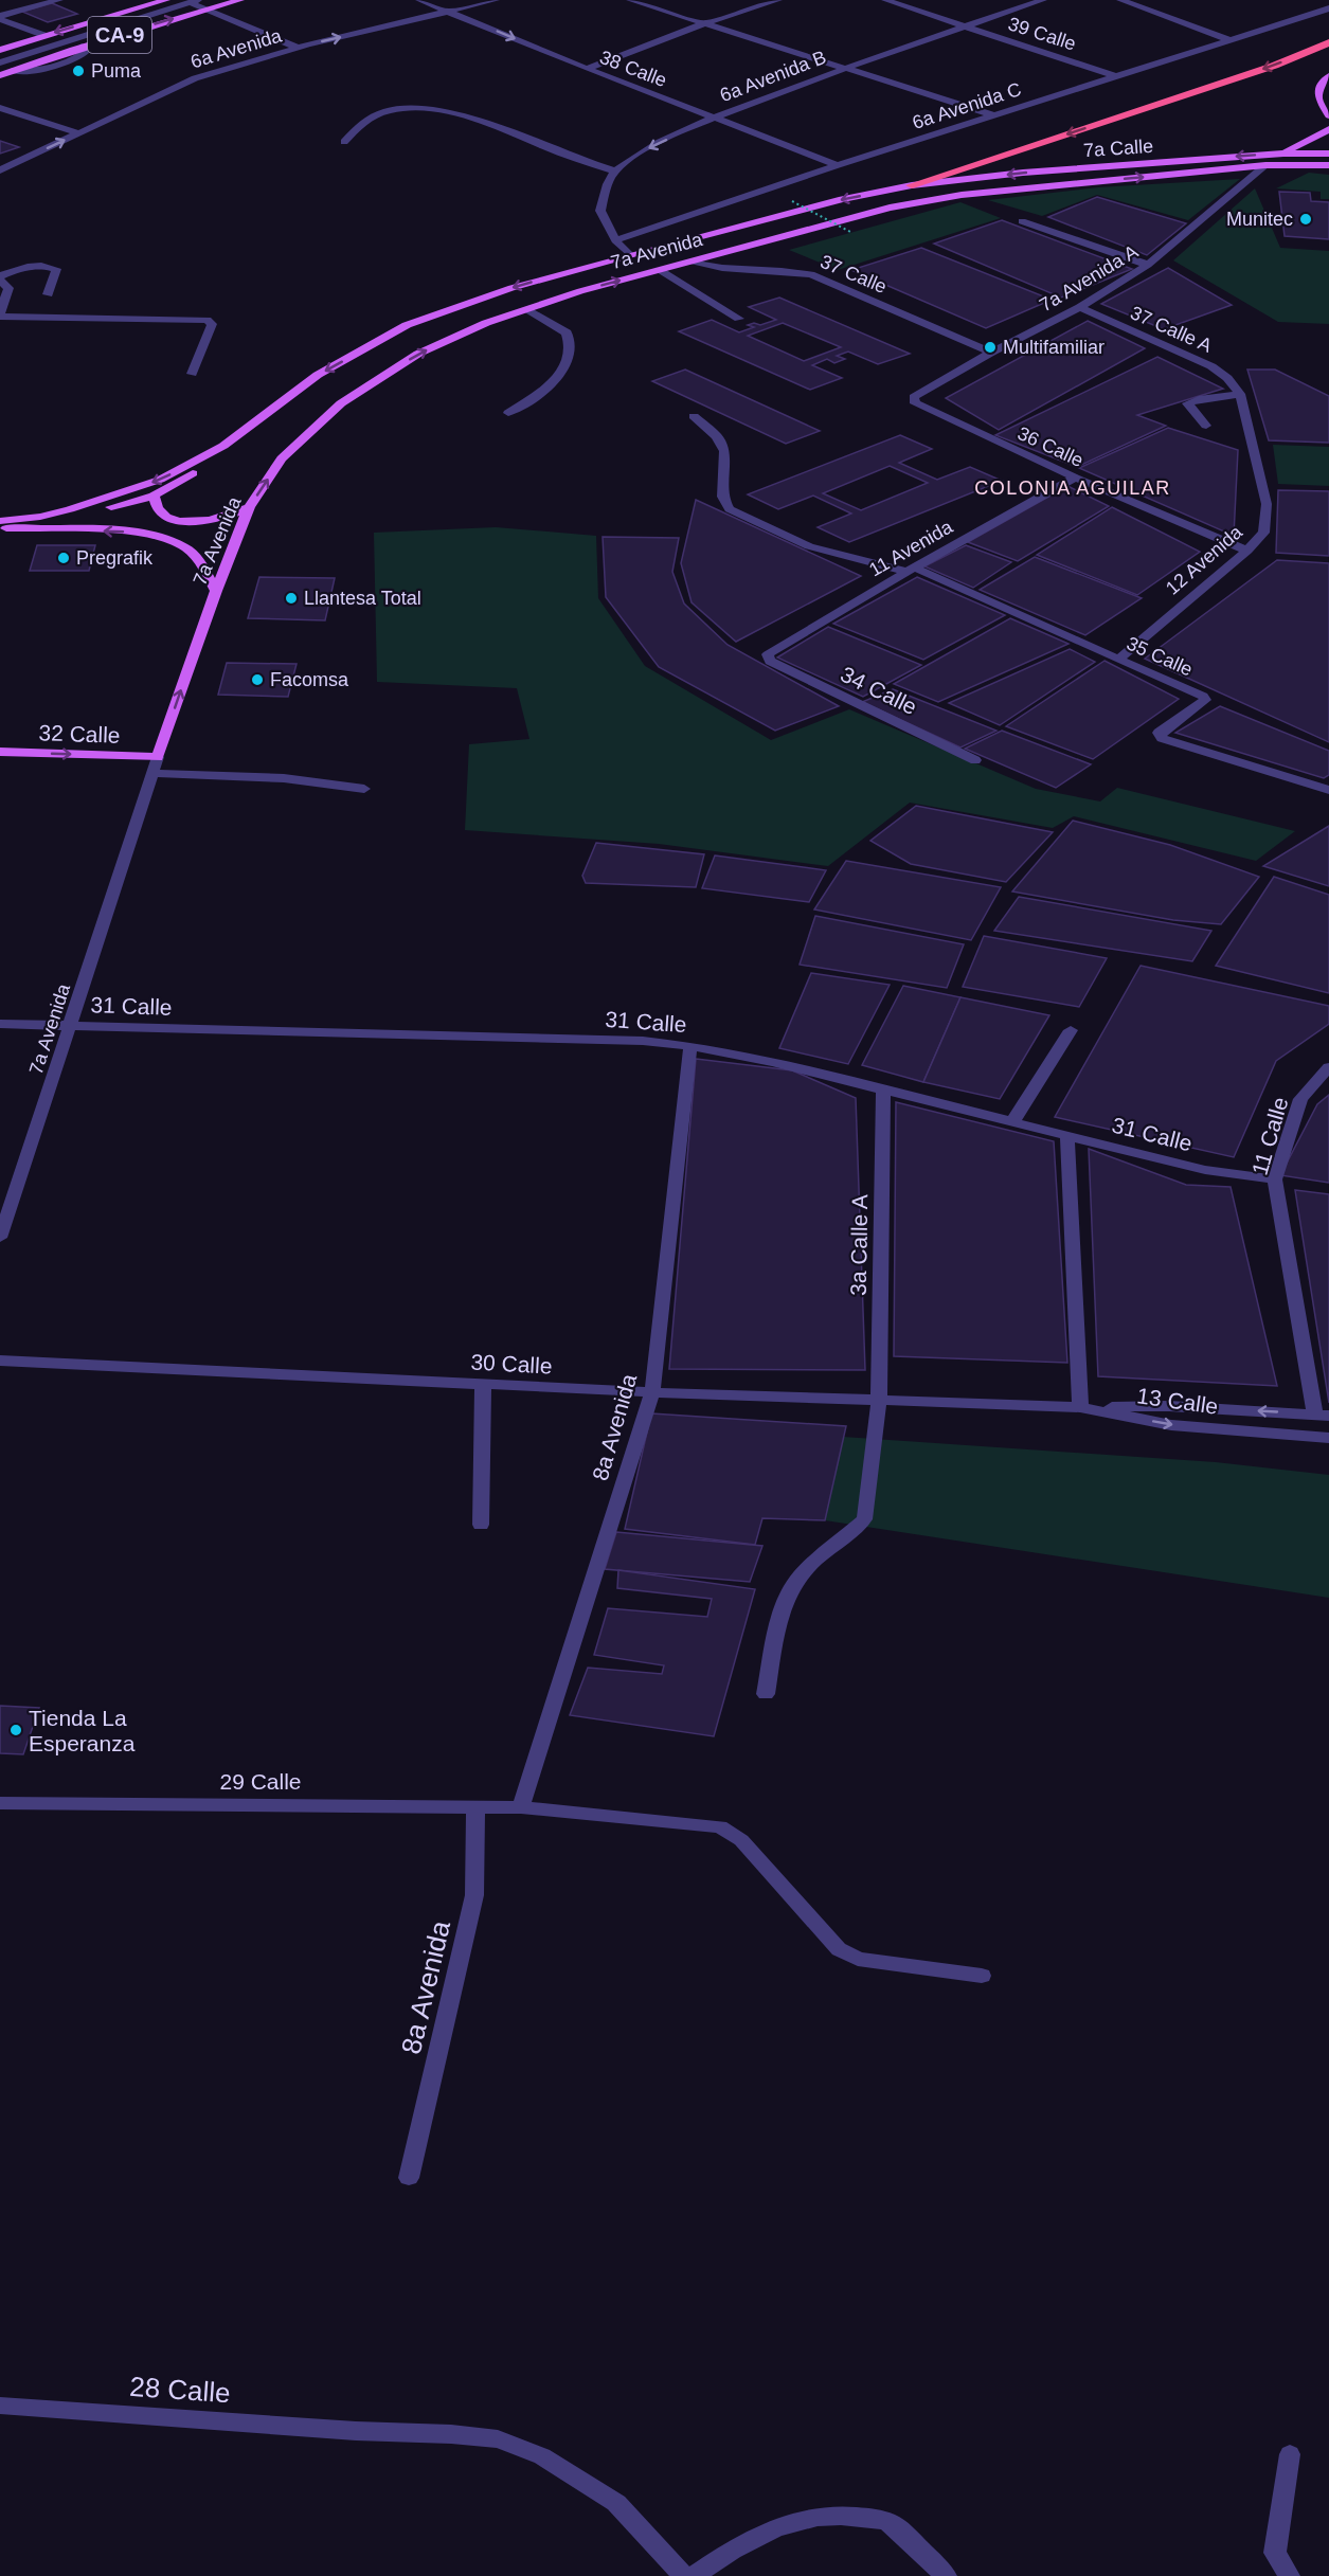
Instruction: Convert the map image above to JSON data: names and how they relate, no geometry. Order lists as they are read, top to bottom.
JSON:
{
  "streets": {
    "main road": [
      "CA-9",
      "7a Calle",
      "7a Avenida",
      "32 Calle"
    ],
    "street": [
      "39 Calle",
      "6a Avenida",
      "38 Calle",
      "6a Avenida B",
      "6a Avenida C",
      "37 Calle",
      "7a Avenida A",
      "37 Calle A",
      "36 Calle",
      "11 Avenida",
      "12 Avenida",
      "35 Calle",
      "34 Calle",
      "31 Calle",
      "11 Calle",
      "3a Calle A",
      "30 Calle",
      "13 Calle",
      "8a Avenida",
      "29 Calle",
      "28 Calle"
    ]
  },
  "crossings": [
    ["39 Calle", "6a Avenida B"],
    ["39 Calle", "6a Avenida C"],
    ["6a Avenida", "38 Calle"],
    ["38 Calle", "6a Avenida B"],
    ["38 Calle", "6a Avenida C"],
    ["7a Calle", "7a Avenida"],
    ["7a Calle", "7a Avenida A"],
    ["7a Avenida", "37 Calle"],
    ["7a Avenida", "32 Calle"],
    ["7a Avenida", "31 Calle"],
    ["37 Calle", "7a Avenida A"],
    ["7a Avenida A", "37 Calle A"],
    ["7a Avenida A", "36 Calle"],
    ["37 Calle A", "12 Avenida"],
    ["36 Calle", "11 Avenida"],
    ["36 Calle", "12 Avenida"],
    ["11 Avenida", "35 Calle"],
    ["11 Avenida", "34 Calle"],
    ["12 Avenida", "35 Calle"],
    ["31 Calle", "11 Calle"],
    ["31 Calle", "3a Calle A"],
    ["31 Calle", "8a Avenida"],
    ["3a Calle A", "30 Calle"],
    ["30 Calle", "13 Calle"],
    ["30 Calle", "8a Avenida"],
    ["8a Avenida", "29 Calle"]
  ],
  "one_way": ["6a Avenida", "32 Calle"],
  "districts": ["COLONIA AGUILAR"],
  "places": [
    "Puma",
    "Munitec",
    "Multifamiliar",
    "Pregrafik",
    "Llantesa Total",
    "Facomsa",
    "Tienda La Esperanza"
  ]
}
